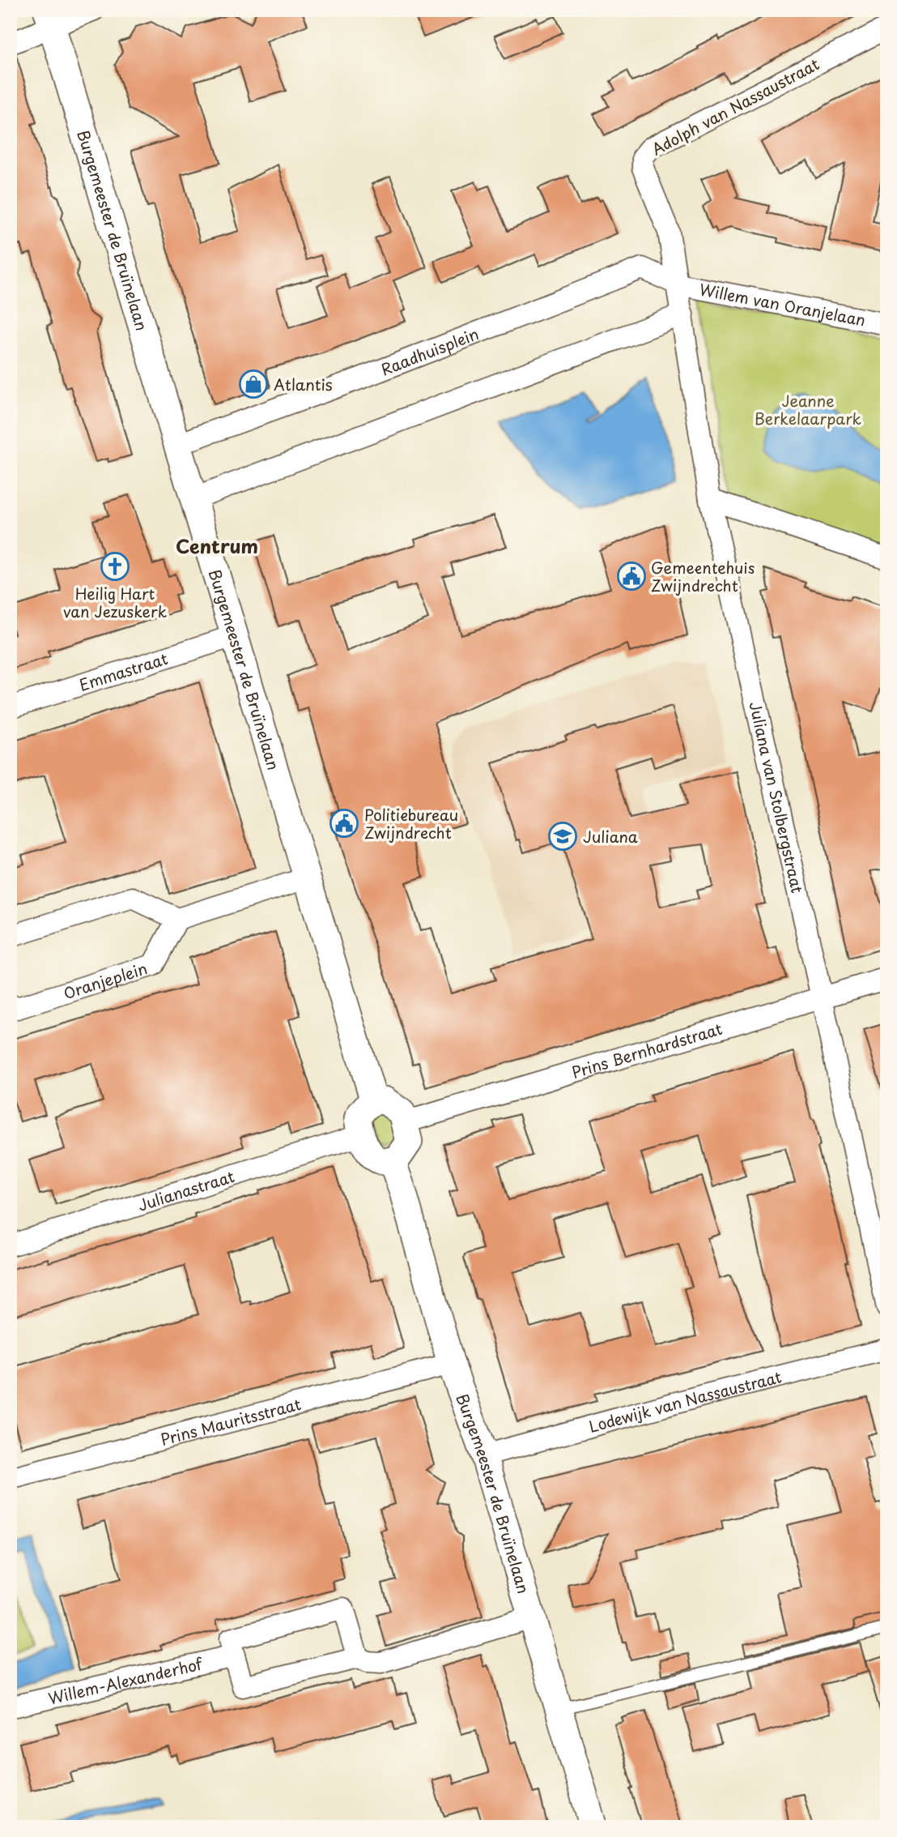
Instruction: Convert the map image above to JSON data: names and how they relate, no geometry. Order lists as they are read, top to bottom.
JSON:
{
  "streets": {
    "street": [
      "Adolph van Nassaustraat",
      "Burgemeester de Bruïnelaan",
      "Willem van Oranjelaan",
      "Raadhuisplein",
      "Emmastraat",
      "Juliana van Stolbergstraat",
      "Oranjeplein",
      "Prins Bernhardstraat",
      "Julianastraat",
      "Lodewijk van Nassaustraat",
      "Prins Mauritsstraat",
      "Willem-Alexanderhof"
    ]
  },
  "crossings": [
    ["Adolph van Nassaustraat", "Willem van Oranjelaan"],
    ["Adolph van Nassaustraat", "Raadhuisplein"],
    ["Adolph van Nassaustraat", "Juliana van Stolbergstraat"],
    ["Burgemeester de Bruïnelaan", "Raadhuisplein"],
    ["Burgemeester de Bruïnelaan", "Emmastraat"],
    ["Burgemeester de Bruïnelaan", "Prins Bernhardstraat"],
    ["Burgemeester de Bruïnelaan", "Julianastraat"],
    ["Burgemeester de Bruïnelaan", "Lodewijk van Nassaustraat"],
    ["Burgemeester de Bruïnelaan", "Prins Mauritsstraat"],
    ["Willem van Oranjelaan", "Raadhuisplein"],
    ["Willem van Oranjelaan", "Juliana van Stolbergstraat"],
    ["Raadhuisplein", "Juliana van Stolbergstraat"],
    ["Juliana van Stolbergstraat", "Prins Bernhardstraat"],
    ["Prins Bernhardstraat", "Julianastraat"]
  ],
  "districts": ["Centrum"],
  "parks": ["Jeanne Berkelaarpark"],
  "places": {
    "shop": ["Atlantis"],
    "church": ["Heilig Hart van Jezuskerk"],
    "public building": ["Gemeentehuis Zwijndrecht", "Politiebureau Zwijndrecht"],
    "school or university": ["Juliana"]
  }
}
